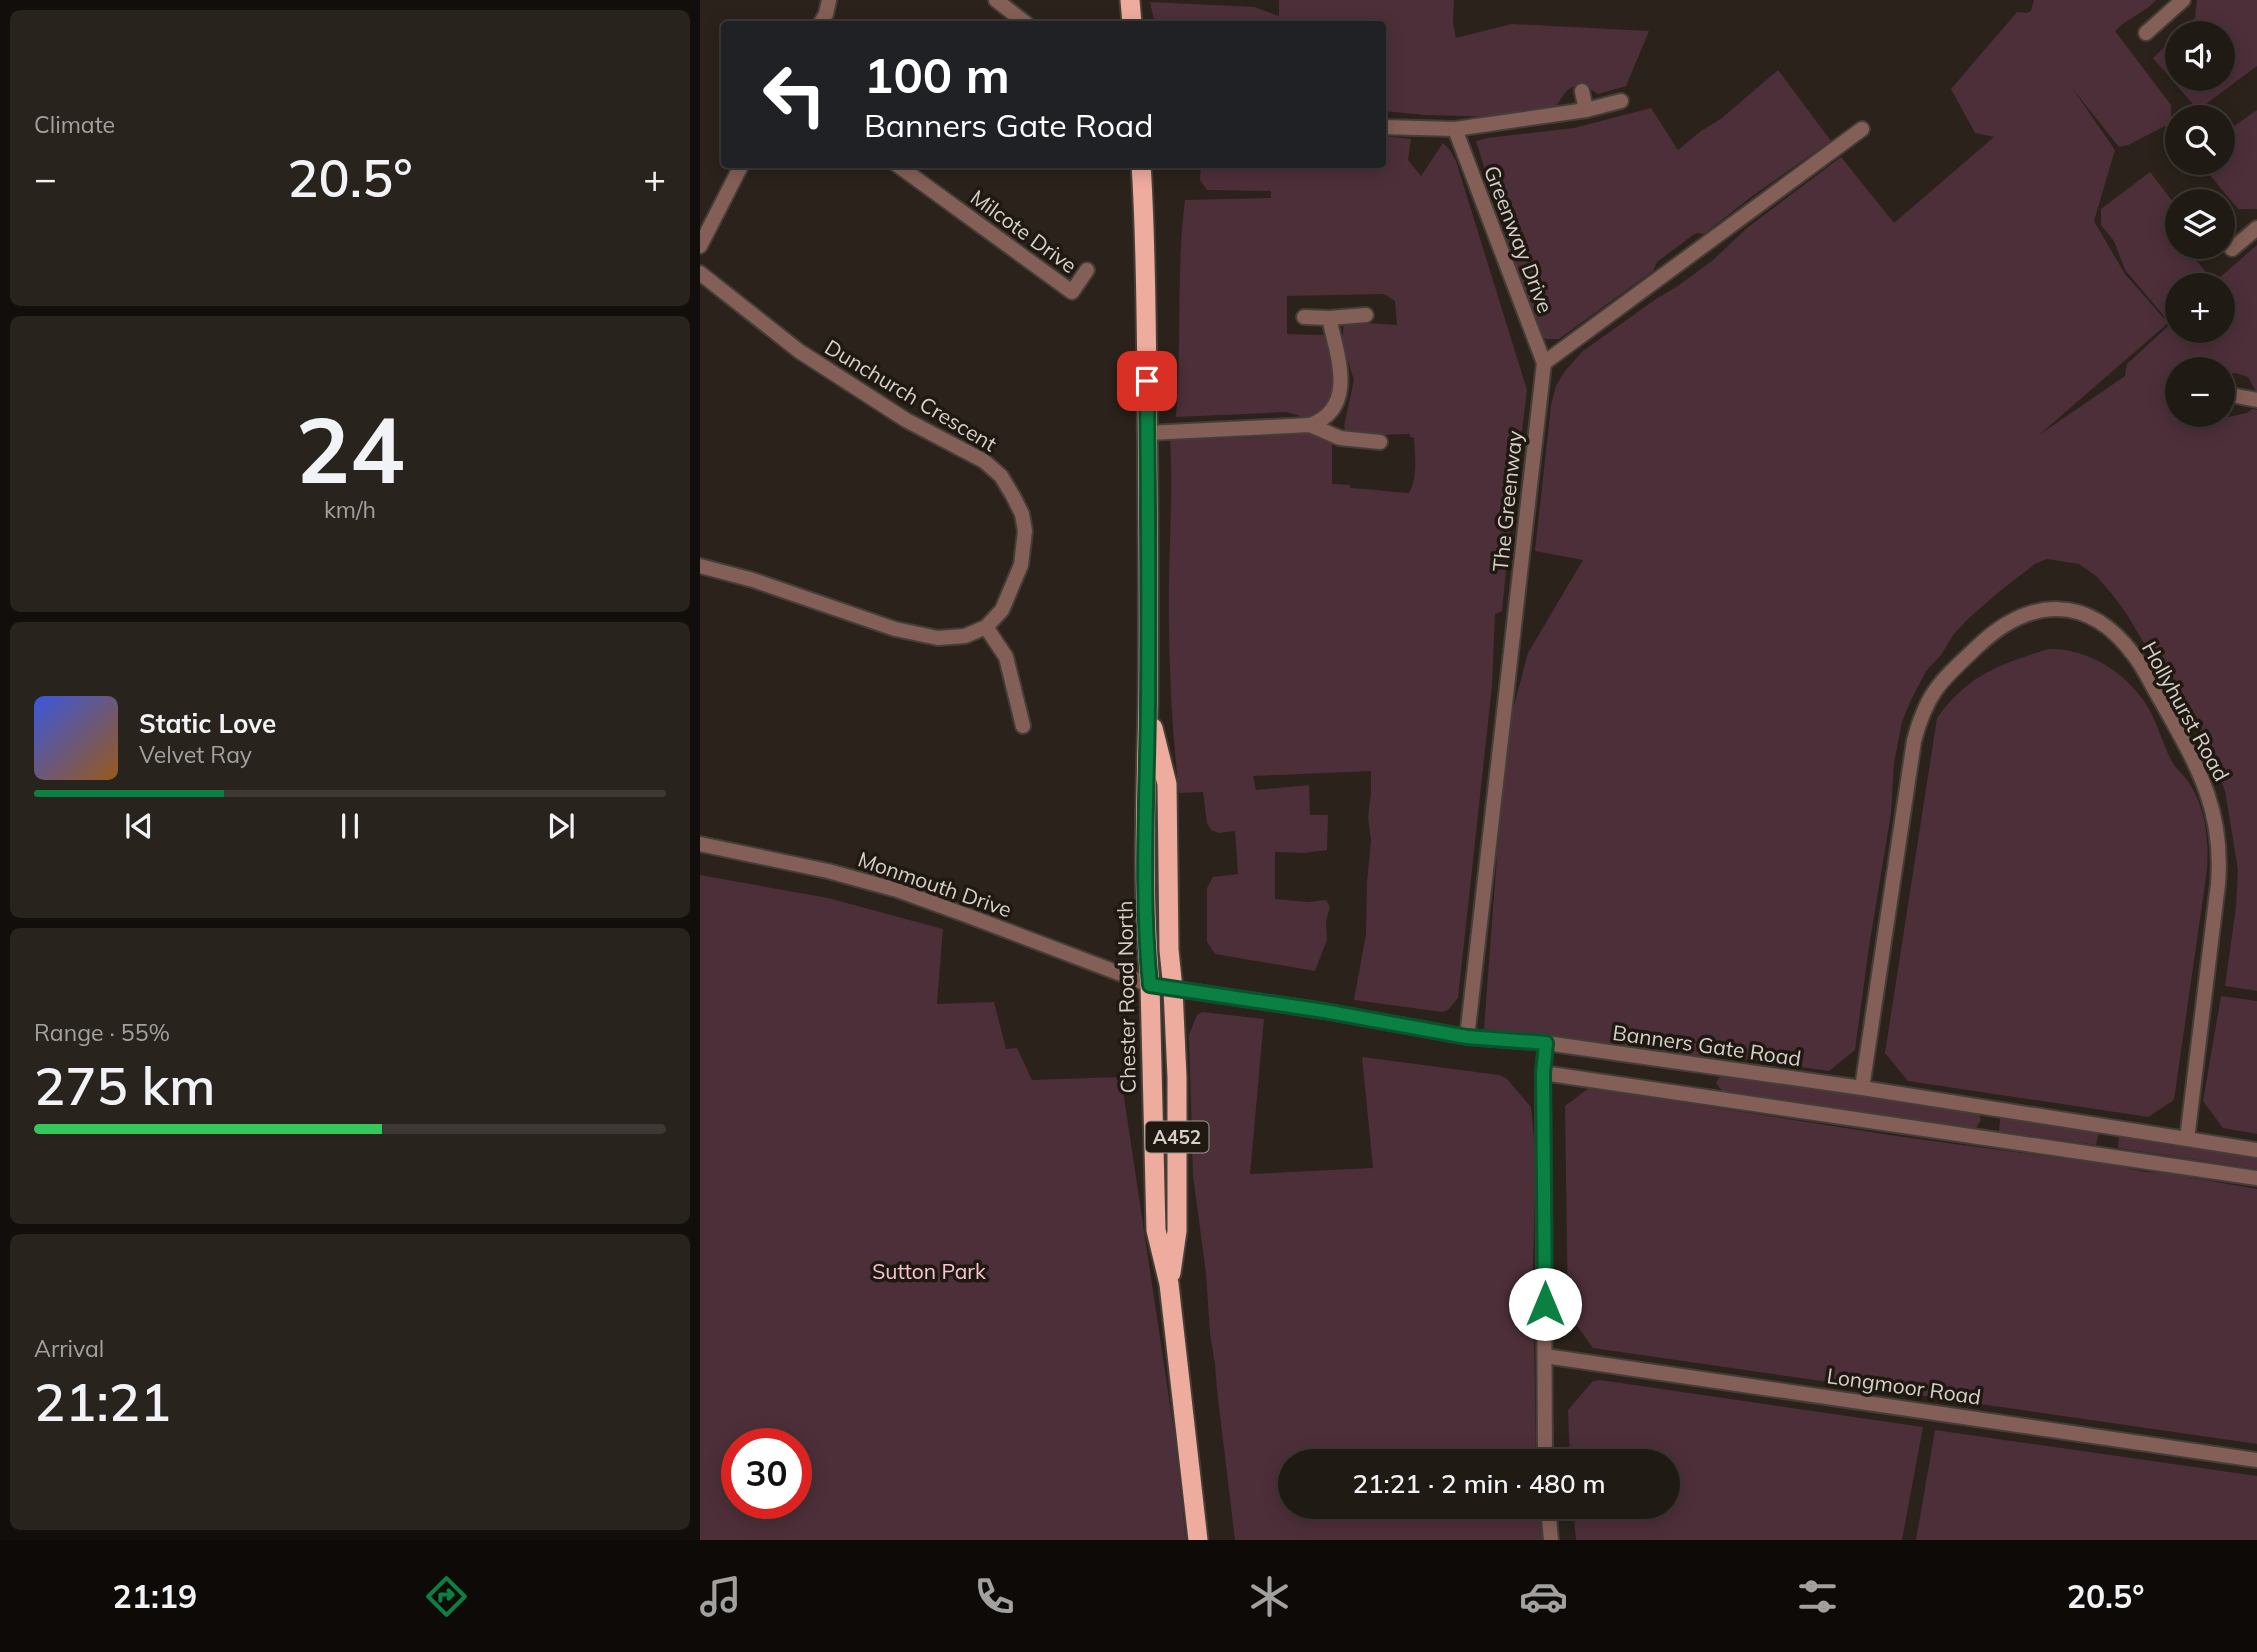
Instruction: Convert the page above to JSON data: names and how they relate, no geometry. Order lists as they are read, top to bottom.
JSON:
{
  "streets": {
    "highway": ["Chester Road North", "A452"],
    "street": [
      "Milcote Drive",
      "Greenway Drive",
      "Dunchurch Crescent",
      "The Greenway",
      "Hollyhurst Road",
      "Monmouth Drive",
      "Banners Gate Road",
      "Longmoor Road"
    ]
  },
  "crossings": [
    ["Greenway Drive", "The Greenway"],
    ["The Greenway", "Banners Gate Road"],
    ["Hollyhurst Road", "Banners Gate Road"],
    ["Monmouth Drive", "Chester Road North"],
    ["Monmouth Drive", "Banners Gate Road"],
    ["Chester Road North", "Banners Gate Road"]
  ],
  "parks": ["Sutton Park"],
  "page": {
    "tile": [
      "Climate",
      ["24", "km/h"],
      ["Range · 55%", "275 km"],
      ["Arrival", "21:21"]
    ],
    "map_buttons": ["+", "−"],
    "turn": ["100 m", "Banners Gate Road"],
    "heat": ["−", "20.5°", "+"],
    "song": ["Static Love", "Velvet Ray"],
    "limit": "30",
    "trip": "21:21 · 2 min · 480 m",
    "tabs": ["21:19", "20.5°"]
  }
}
